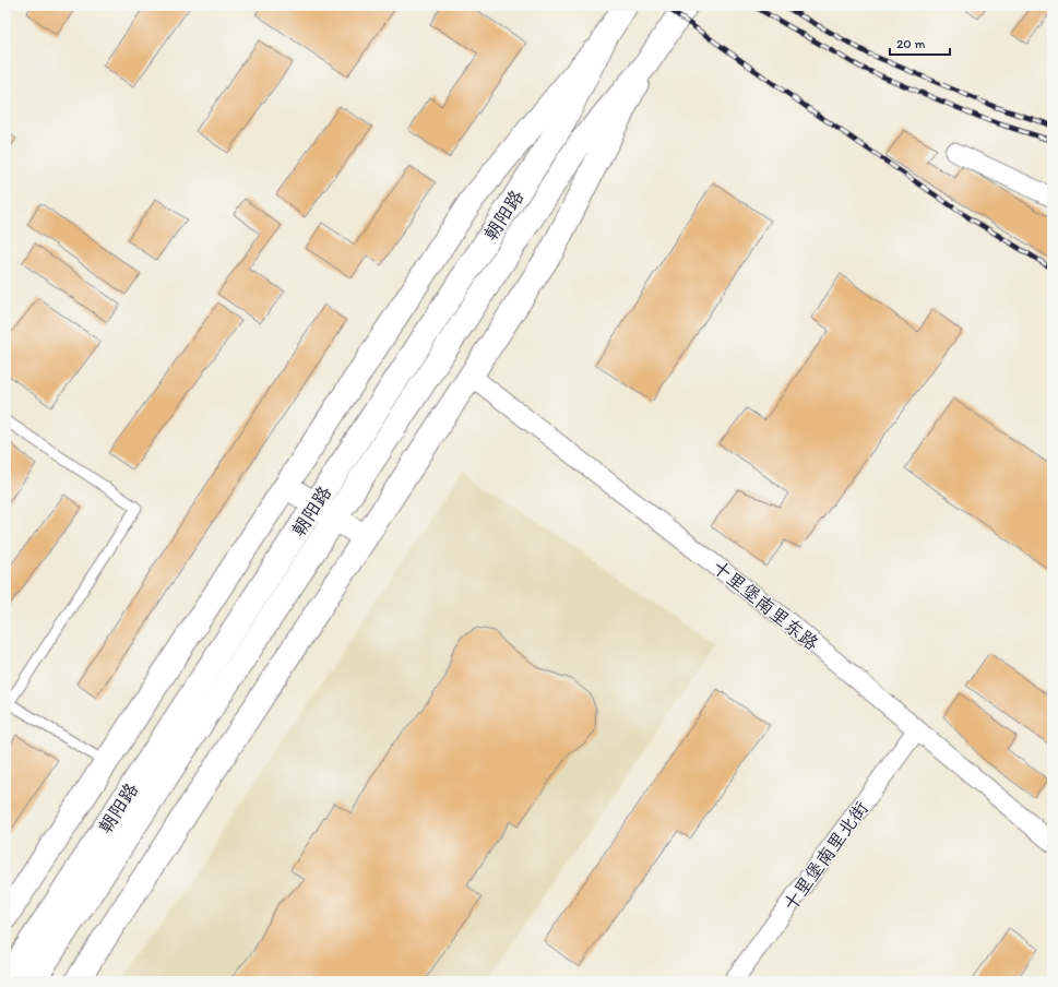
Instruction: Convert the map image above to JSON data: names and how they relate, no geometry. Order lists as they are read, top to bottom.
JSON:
{
  "streets": {
    "main road": ["朝阳路"],
    "street": ["十里堡南里东路", "十里堡南里北街"]
  },
  "crossings": [
    ["朝阳路", "十里堡南里东路"],
    ["十里堡南里东路", "十里堡南里北街"]
  ],
  "scale_bar": "20 m"
}
